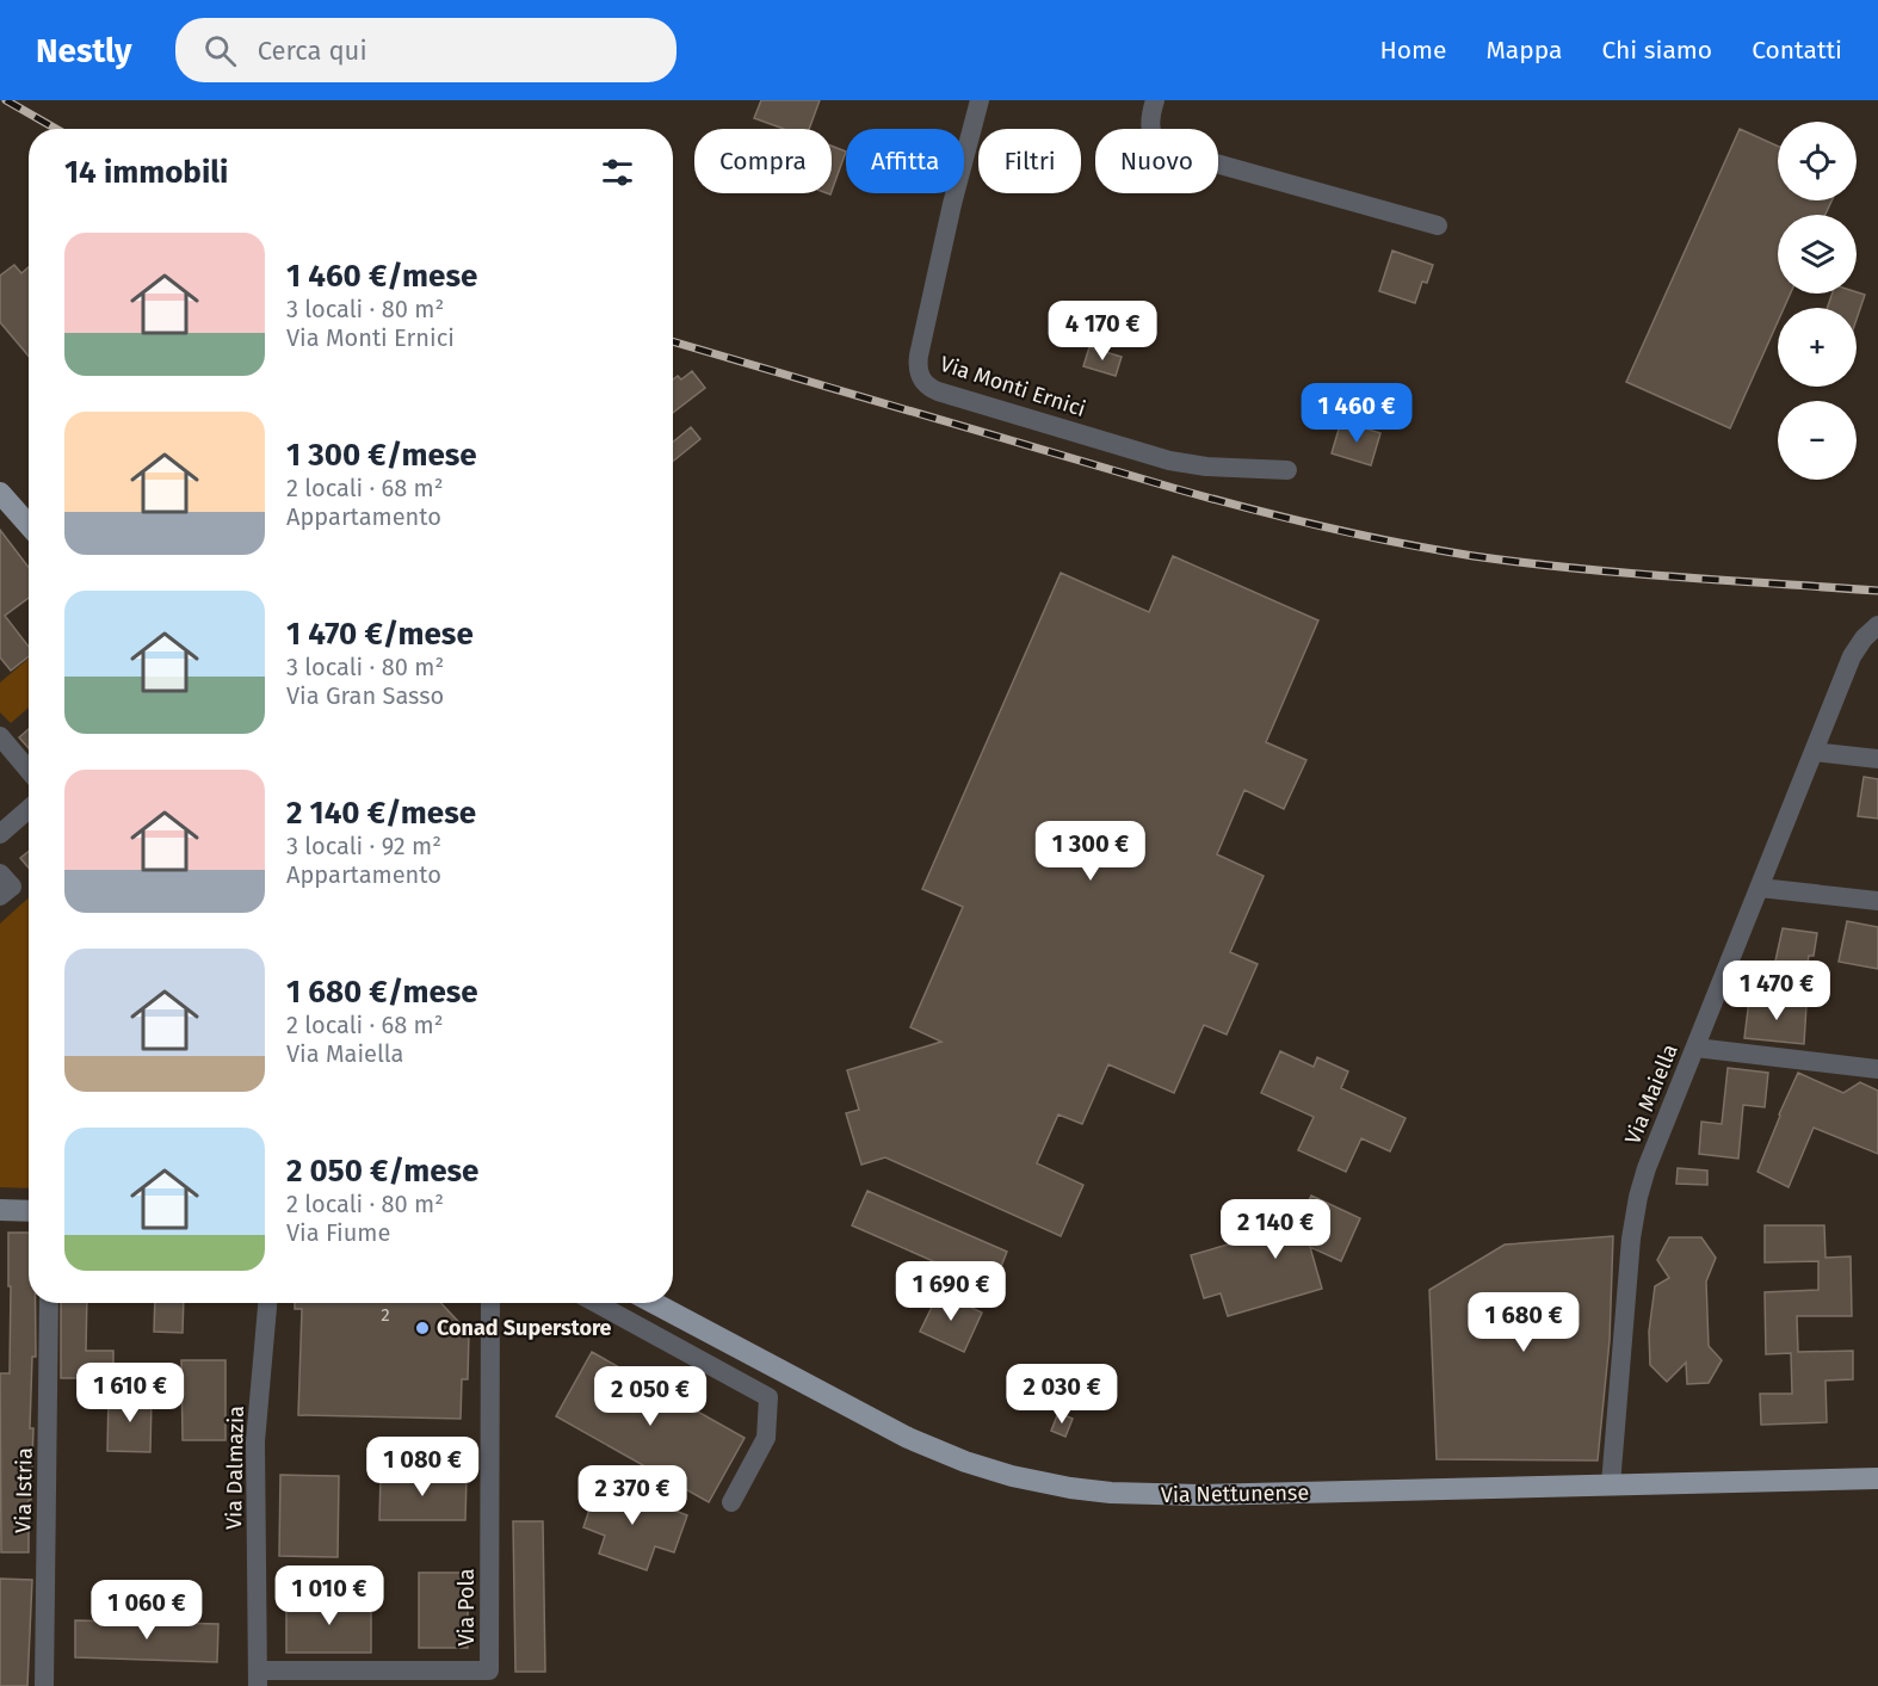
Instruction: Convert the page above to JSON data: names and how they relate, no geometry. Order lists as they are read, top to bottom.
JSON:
{
  "streets": {
    "main road": ["Via Nettunense"],
    "street": [
      "Via Monti Ernici",
      "Via Maiella",
      "Via Dalmazia",
      "Via Istria",
      "Via Pola"
    ]
  },
  "crossings": [
    ["Via Maiella", "Via Nettunense"],
    ["Via Dalmazia", "Via Pola"]
  ],
  "places": ["Conad Superstore"],
  "house_numbers": ["2"],
  "page": {
    "header": "Nestly",
    "search": "Cerca qui",
    "nav": [
      "Home",
      "Mappa",
      "Chi siamo",
      "Contatti"
    ],
    "map_buttons": ["+", "−"],
    "chip": [
      "Compra",
      "Affitta",
      "Filtri",
      "Nuovo"
    ],
    "heading": "14 immobili",
    "list": [
      {
        "name": "1 460 €/mese",
        "note": "3 locali · 80 m² · Via Monti Ernici"
      },
      {
        "name": "1 300 €/mese",
        "note": "2 locali · 68 m² · Appartamento"
      },
      {
        "name": "1 470 €/mese",
        "note": "3 locali · 80 m² · Via Gran Sasso"
      },
      {
        "name": "2 140 €/mese",
        "note": "3 locali · 92 m² · Appartamento"
      },
      {
        "name": "1 680 €/mese",
        "note": "2 locali · 68 m² · Via Maiella"
      },
      {
        "name": "2 050 €/mese",
        "note": "2 locali · 80 m² · Via Fiume"
      }
    ],
    "price": [
      "4 170 €",
      "1 460 €",
      "1 300 €",
      "1 470 €",
      "2 140 €",
      "1 690 €",
      "1 680 €",
      "1 610 €",
      "2 030 €",
      "2 050 €",
      "1 080 €",
      "2 370 €",
      "1 010 €",
      "1 060 €"
    ]
  }
}
